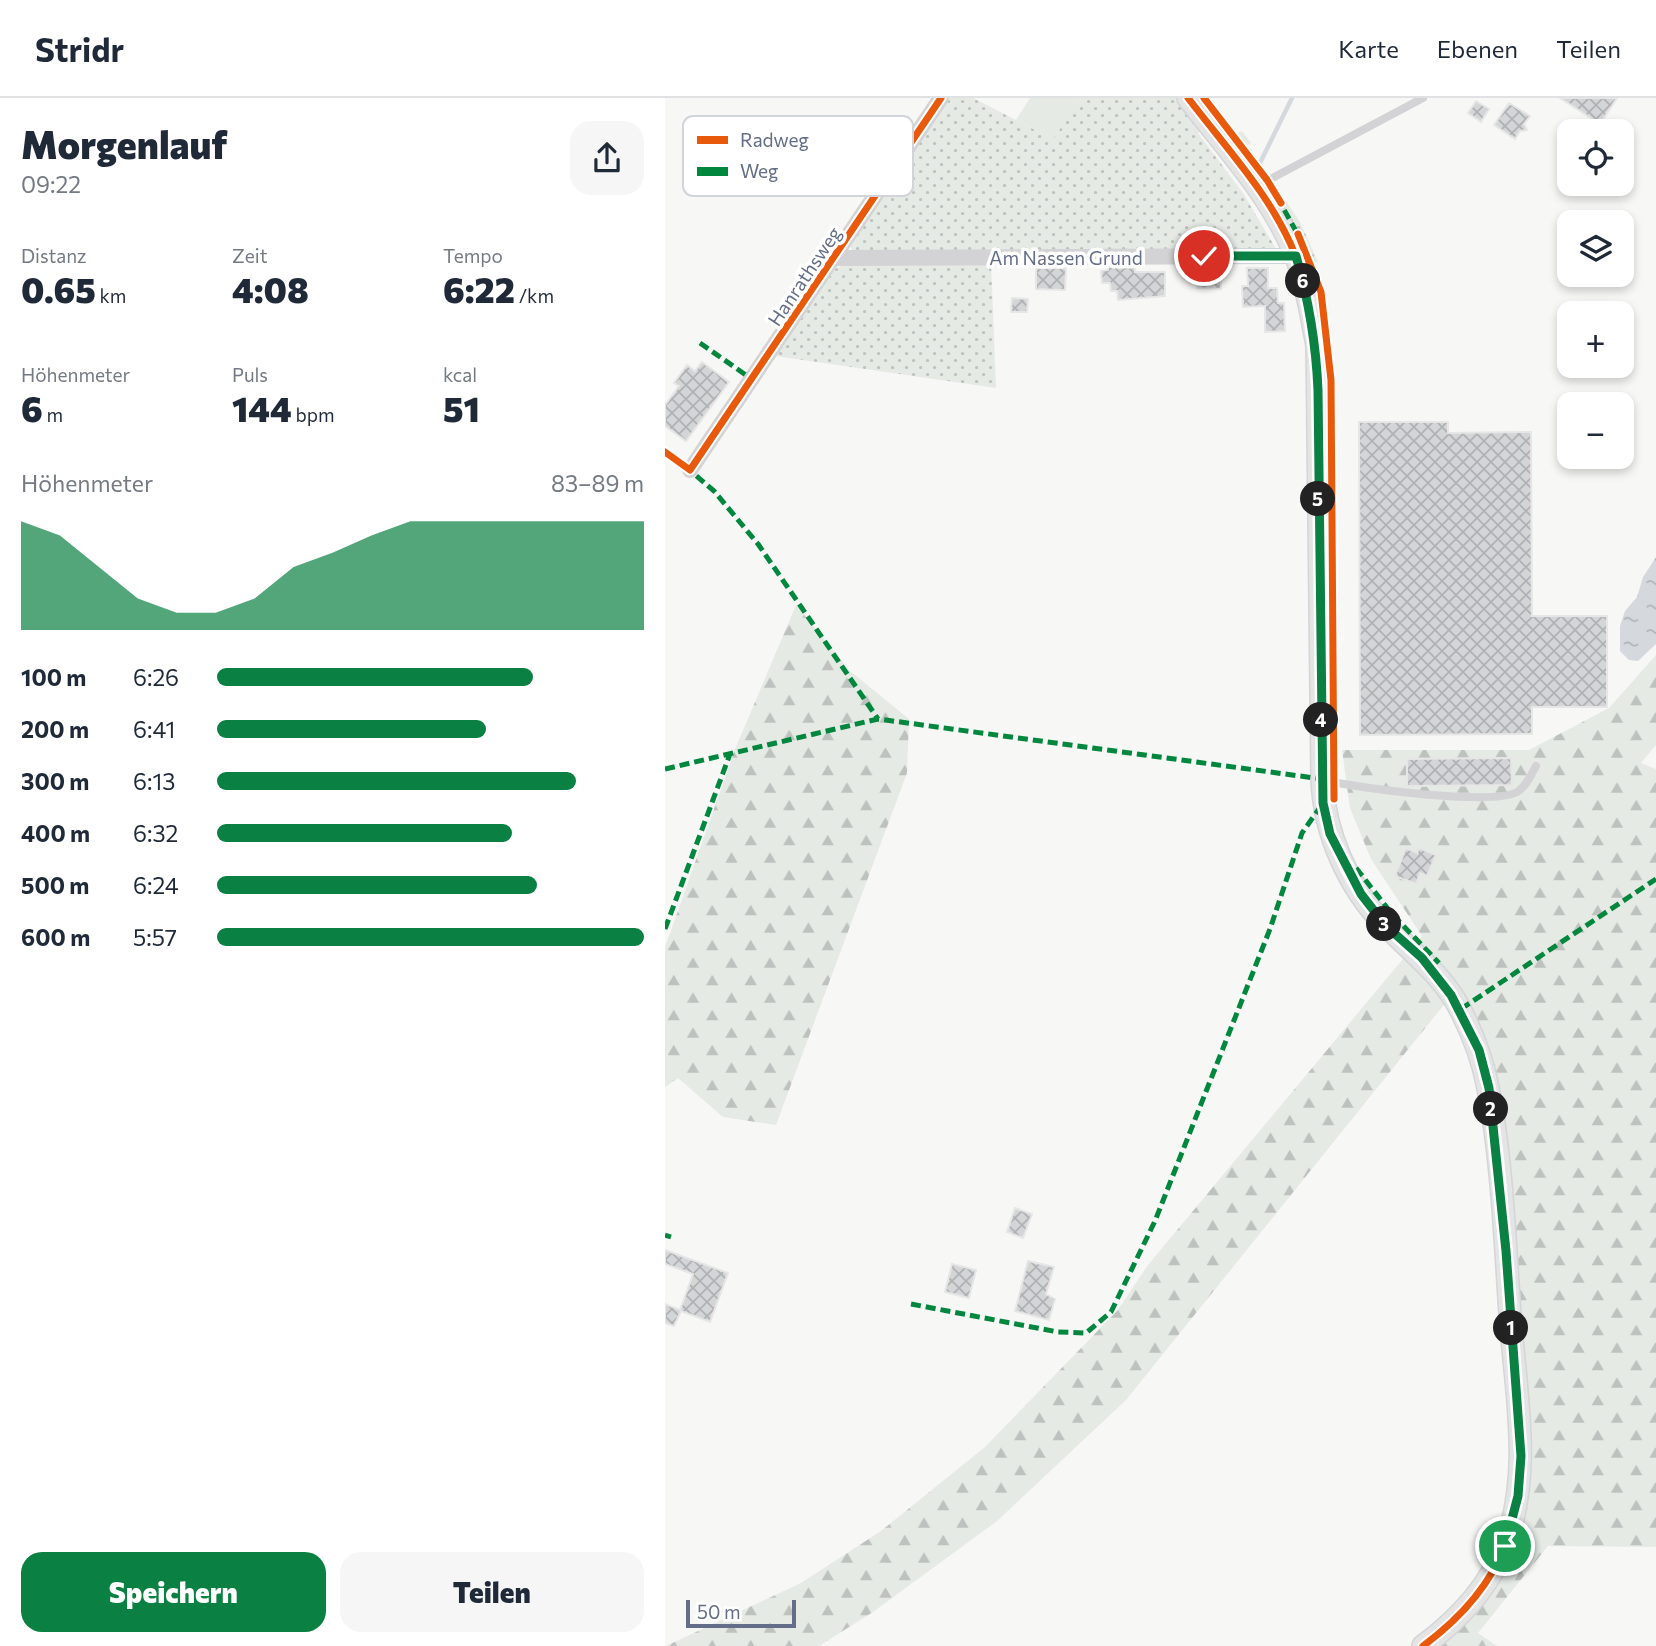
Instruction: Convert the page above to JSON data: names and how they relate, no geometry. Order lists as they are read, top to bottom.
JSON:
{
  "streets": {
    "street": ["Am Nassen Grund", "Hanrathsweg"]
  },
  "crossings": [
    ["Am Nassen Grund", "Hanrathsweg"]
  ],
  "legend": ["Radweg", "Weg"],
  "scale_bar": "50 m",
  "page": {
    "header": "Stridr",
    "nav": ["Karte", "Ebenen", "Teilen"],
    "heading": ["Morgenlauf", "09:22"],
    "map_buttons": ["+", "−"],
    "stats": [
      ["Distanz", "0.65 km"],
      ["Zeit", "4:08"],
      ["Tempo", "6:22 /km"],
      ["Höhenmeter", "6 m"],
      ["Puls", "144 bpm"],
      ["kcal", "51"]
    ],
    "pins": [
      "6",
      "5",
      "4",
      "3",
      "2",
      "1"
    ],
    "chart": ["Höhenmeter", "83–89 m"],
    "list": [
      {
        "name": "100 m",
        "note": "6:26"
      },
      {
        "name": "200 m",
        "note": "6:41"
      },
      {
        "name": "300 m",
        "note": "6:13"
      },
      {
        "name": "400 m",
        "note": "6:32"
      },
      {
        "name": "500 m",
        "note": "6:24"
      },
      {
        "name": "600 m",
        "note": "5:57"
      }
    ],
    "buttons": ["Speichern", "Teilen"],
    "scale": "50 m"
  }
}
